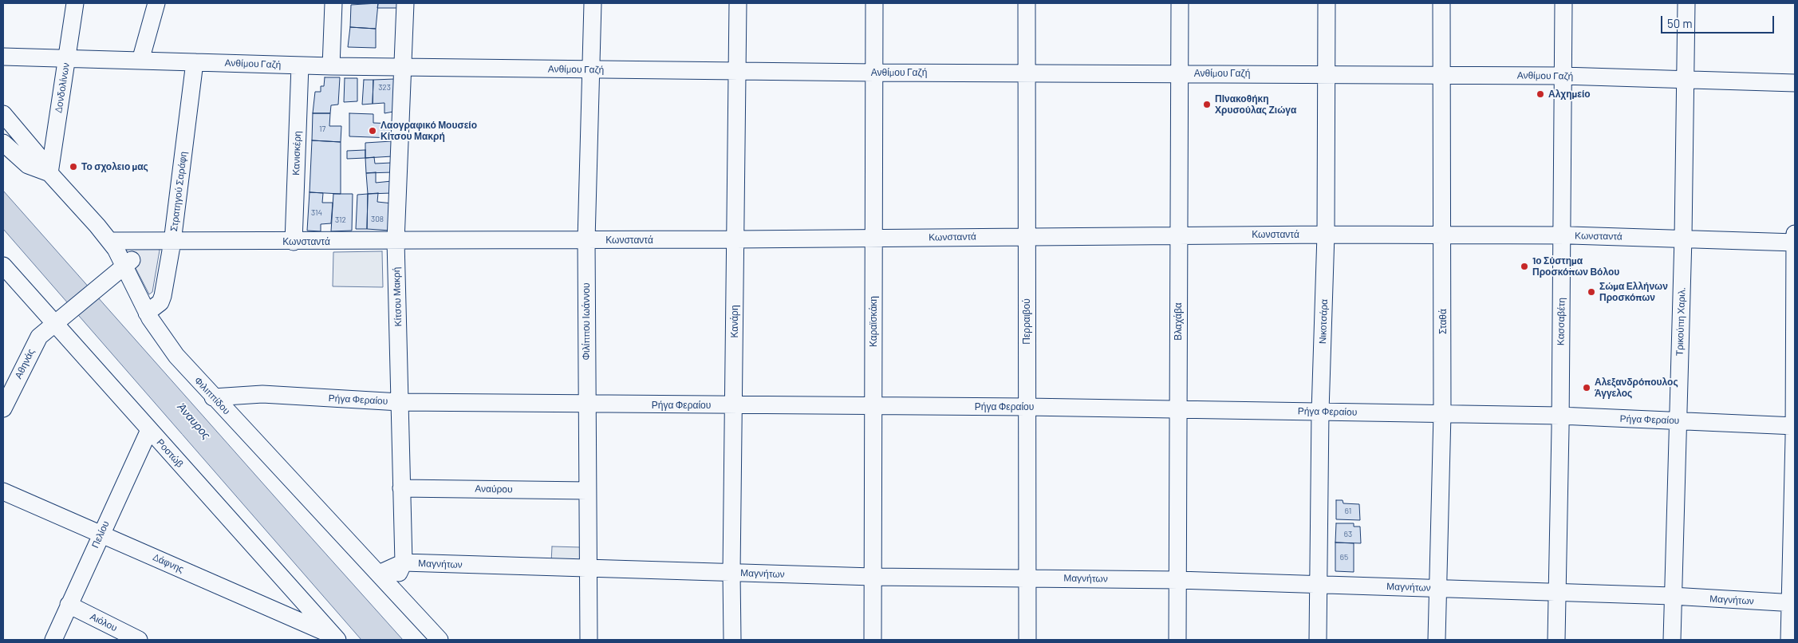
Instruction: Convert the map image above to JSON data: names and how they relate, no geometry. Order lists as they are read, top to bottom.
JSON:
{
  "streets": {
    "street": [
      "Ανθίμου Γαζή",
      "Δονδολίνων",
      "Κανισκέρη",
      "Στρατηγού Σαράφη",
      "Κωνσταντά",
      "Κίτσου Μακρή",
      "Φιλίππου Ιωάννου",
      "Κανάρη",
      "Καραϊσκάκη",
      "Περραιβού",
      "Βλαχάβα",
      "Νικοτσάρα",
      "Σταθά",
      "Κασσαβέτη",
      "Τρικούπη Χαριλ.",
      "Αθηνάς",
      "Φιλιππίδου",
      "Ρήγα Φεραίου",
      "Ροστώβ",
      "Αναύρου",
      "Πελίου",
      "Δάφνης",
      "Μαγνήτων",
      "Αιόλου"
    ]
  },
  "crossings": [
    ["Ανθίμου Γαζή", "Δονδολίνων"],
    ["Ανθίμου Γαζή", "Κανισκέρη"],
    ["Ανθίμου Γαζή", "Στρατηγού Σαράφη"],
    ["Ανθίμου Γαζή", "Κίτσου Μακρή"],
    ["Ανθίμου Γαζή", "Φιλίππου Ιωάννου"],
    ["Ανθίμου Γαζή", "Κανάρη"],
    ["Ανθίμου Γαζή", "Καραϊσκάκη"],
    ["Ανθίμου Γαζή", "Περραιβού"],
    ["Ανθίμου Γαζή", "Βλαχάβα"],
    ["Ανθίμου Γαζή", "Νικοτσάρα"],
    ["Ανθίμου Γαζή", "Σταθά"],
    ["Ανθίμου Γαζή", "Κασσαβέτη"],
    ["Ανθίμου Γαζή", "Τρικούπη Χαριλ."],
    ["Δονδολίνων", "Φιλιππίδου"],
    ["Κανισκέρη", "Κωνσταντά"],
    ["Στρατηγού Σαράφη", "Κωνσταντά"],
    ["Στρατηγού Σαράφη", "Φιλιππίδου"],
    ["Κωνσταντά", "Κίτσου Μακρή"],
    ["Κωνσταντά", "Φιλίππου Ιωάννου"],
    ["Κωνσταντά", "Κανάρη"],
    ["Κωνσταντά", "Καραϊσκάκη"],
    ["Κωνσταντά", "Περραιβού"],
    ["Κωνσταντά", "Βλαχάβα"],
    ["Κωνσταντά", "Νικοτσάρα"],
    ["Κωνσταντά", "Σταθά"],
    ["Κωνσταντά", "Κασσαβέτη"],
    ["Κωνσταντά", "Τρικούπη Χαριλ."],
    ["Κωνσταντά", "Φιλιππίδου"],
    ["Κίτσου Μακρή", "Φιλιππίδου"],
    ["Κίτσου Μακρή", "Ρήγα Φεραίου"],
    ["Κίτσου Μακρή", "Αναύρου"],
    ["Κίτσου Μακρή", "Μαγνήτων"],
    ["Φιλίππου Ιωάννου", "Ρήγα Φεραίου"],
    ["Φιλίππου Ιωάννου", "Αναύρου"],
    ["Φιλίππου Ιωάννου", "Μαγνήτων"],
    ["Κανάρη", "Ρήγα Φεραίου"],
    ["Κανάρη", "Μαγνήτων"],
    ["Καραϊσκάκη", "Ρήγα Φεραίου"],
    ["Καραϊσκάκη", "Μαγνήτων"],
    ["Περραιβού", "Ρήγα Φεραίου"],
    ["Περραιβού", "Μαγνήτων"],
    ["Βλαχάβα", "Ρήγα Φεραίου"],
    ["Βλαχάβα", "Μαγνήτων"],
    ["Νικοτσάρα", "Ρήγα Φεραίου"],
    ["Νικοτσάρα", "Μαγνήτων"],
    ["Σταθά", "Ρήγα Φεραίου"],
    ["Σταθά", "Μαγνήτων"],
    ["Κασσαβέτη", "Ρήγα Φεραίου"],
    ["Κασσαβέτη", "Μαγνήτων"],
    ["Τρικούπη Χαριλ.", "Ρήγα Φεραίου"],
    ["Τρικούπη Χαριλ.", "Μαγνήτων"],
    ["Αθηνάς", "Φιλιππίδου"],
    ["Αθηνάς", "Ροστώβ"],
    ["Φιλιππίδου", "Ρήγα Φεραίου"],
    ["Φιλιππίδου", "Μαγνήτων"],
    ["Ροστώβ", "Πελίου"],
    ["Ροστώβ", "Δάφνης"],
    ["Πελίου", "Δάφνης"],
    ["Πελίου", "Αιόλου"]
  ],
  "water": ["Άναυρος"],
  "places": [
    "Αλχημείο",
    "ΠΙνακοθήκη Χρυσούλας Ζιώγα",
    "Λαογραφικό Μουσείο Κίτσου Μακρή",
    "Το σχολειο μας",
    "1ο Σύστημα Προσκόπων Βόλου",
    "Σώμα Ελλήνων Προσκόπων",
    "Αλεξανδρόπουλος Άγγελος"
  ],
  "house_numbers": [
    "323",
    "17",
    "314",
    "308",
    "312",
    "61",
    "63",
    "65"
  ],
  "scale_bar": "50 m"
}
